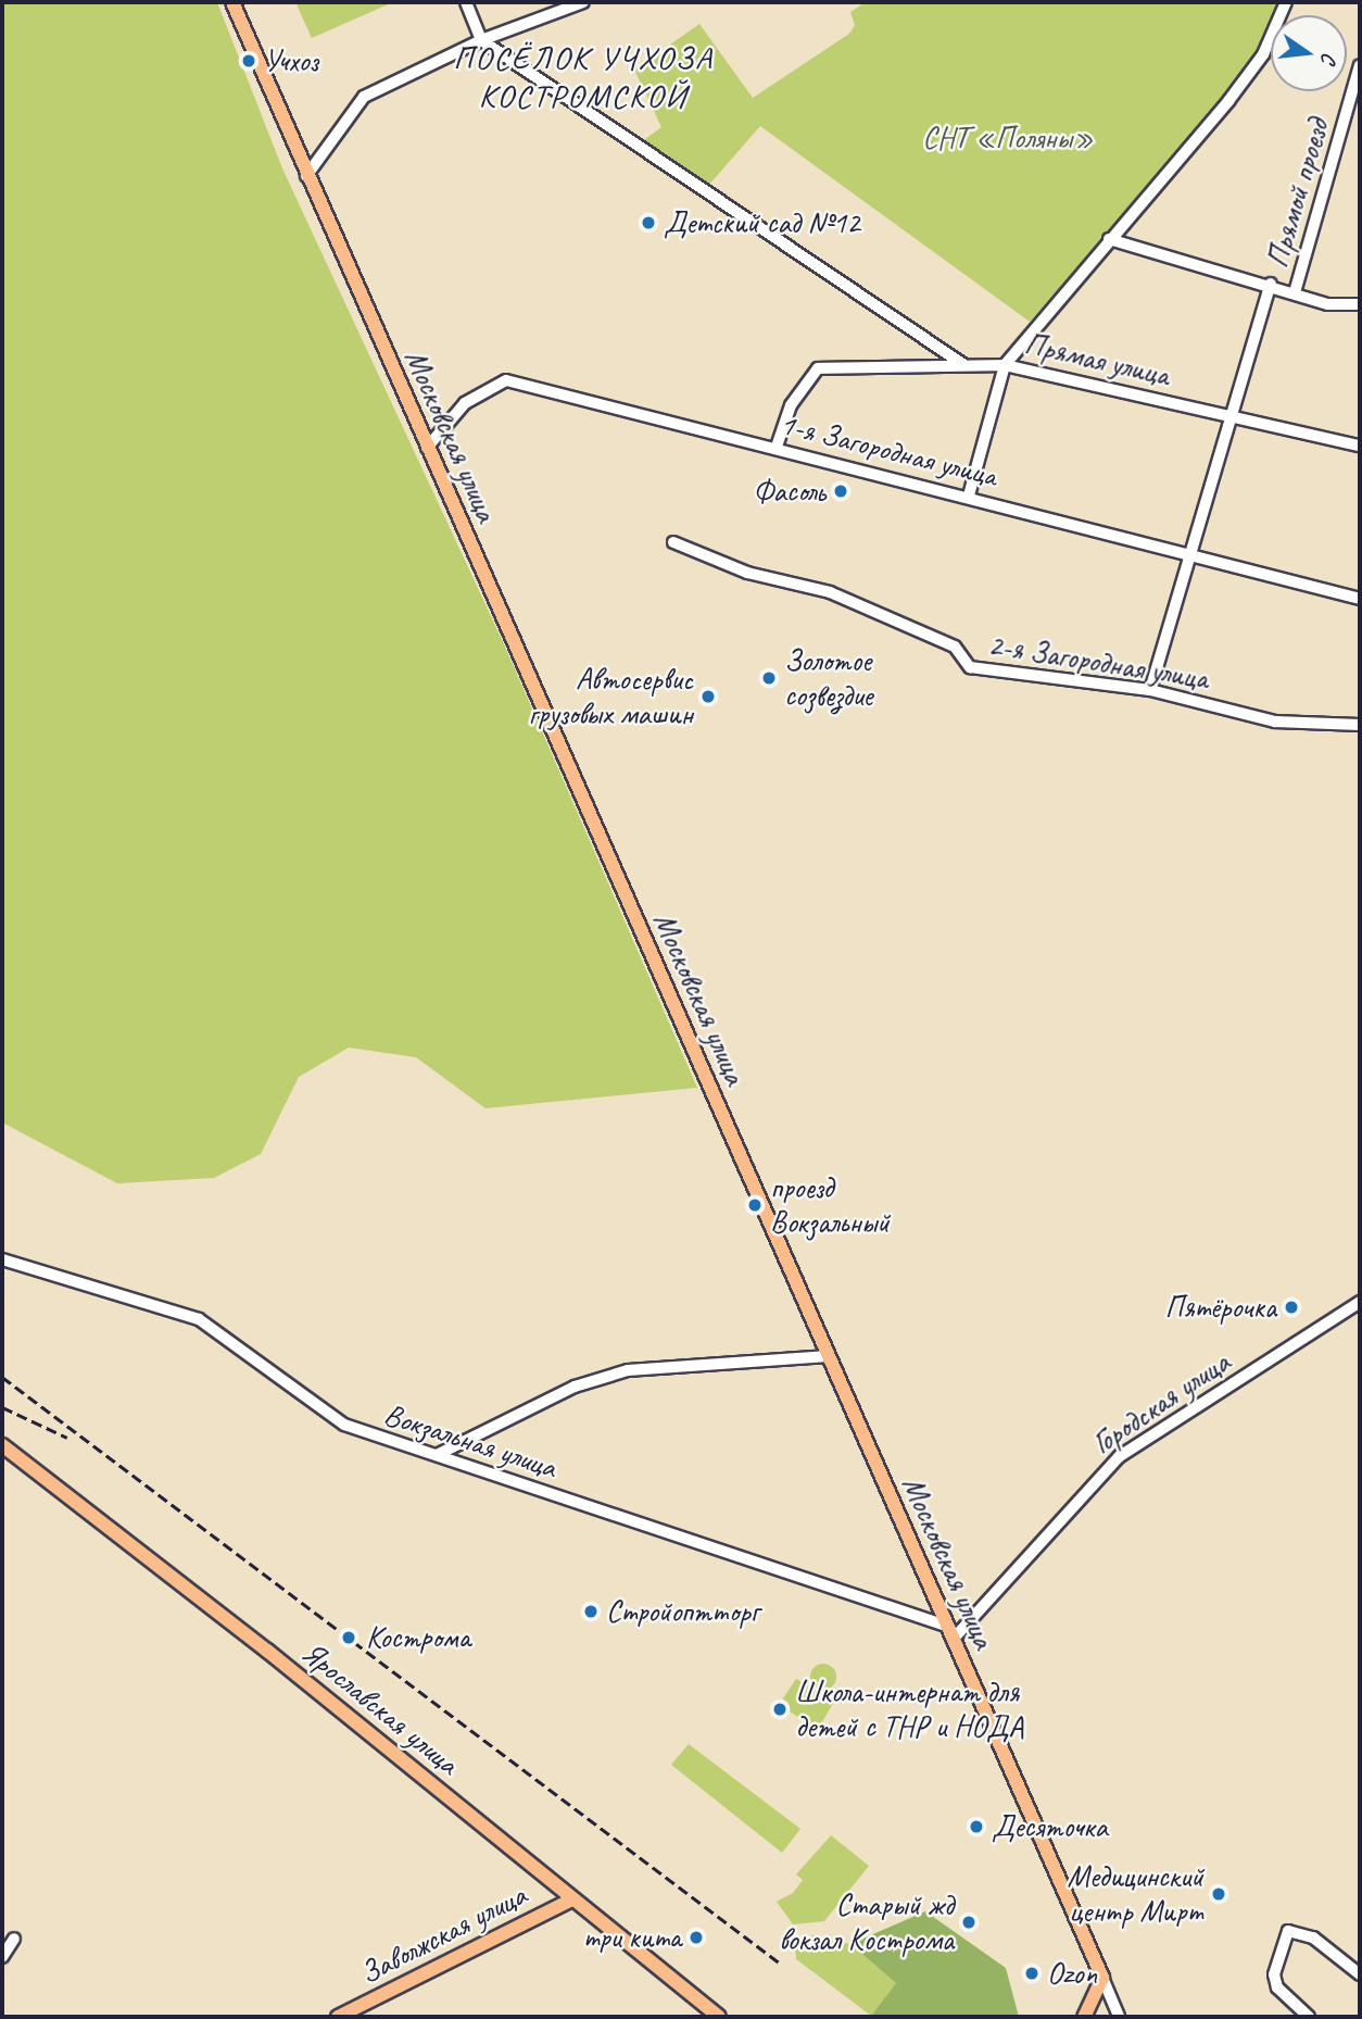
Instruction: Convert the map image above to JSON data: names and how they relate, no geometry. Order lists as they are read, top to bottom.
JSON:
{
  "streets": {
    "main road": ["Московская улица", "Ярославская улица", "Заволжская улица"],
    "street": [
      "Прямой проезд",
      "Прямая улица",
      "1-я Загородная улица",
      "2-я Загородная улица",
      "Городская улица",
      "Вокзальная улица"
    ]
  },
  "crossings": [
    ["Прямая улица", "1-я Загородная улица"],
    ["Московская улица", "1-я Загородная улица"],
    ["Московская улица", "Городская улица"],
    ["Московская улица", "Вокзальная улица"],
    ["Ярославская улица", "Заволжская улица"]
  ],
  "districts": ["ПОСЁЛОК УЧХОЗА КОСТРОМСКОЙ"],
  "parks": ["СНТ «Поляны»"],
  "places": [
    "Учхоз",
    "Детский сад №12",
    "Фасоль",
    "Золотое созвездие",
    "Автосервис грузовых машин",
    "проезд Вокзальный",
    "Пятёрочка",
    "Стройоптторг",
    "Кострома",
    "Школа-интернат для детей с ТНР и НОДА",
    "Десяточка",
    "Медицинский центр Мирт",
    "Старый жд вокзал Кострома",
    "три кита",
    "Ozon"
  ],
  "north": "right"
}
